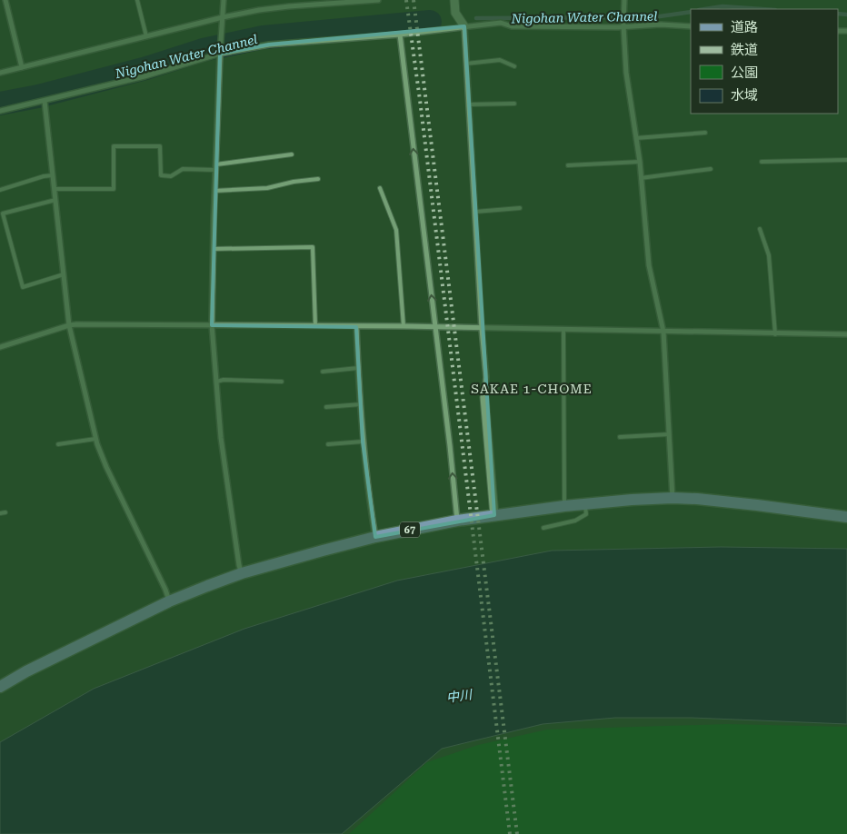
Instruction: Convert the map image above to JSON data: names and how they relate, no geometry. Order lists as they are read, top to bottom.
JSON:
{
  "streets": {
    "main road": ["67"]
  },
  "districts": ["SAKAE 1-CHOME"],
  "water": ["Nigohan Water Channel", "中川"],
  "legend": [
    "道路",
    "鉄道",
    "公園",
    "水域"
  ]
}
